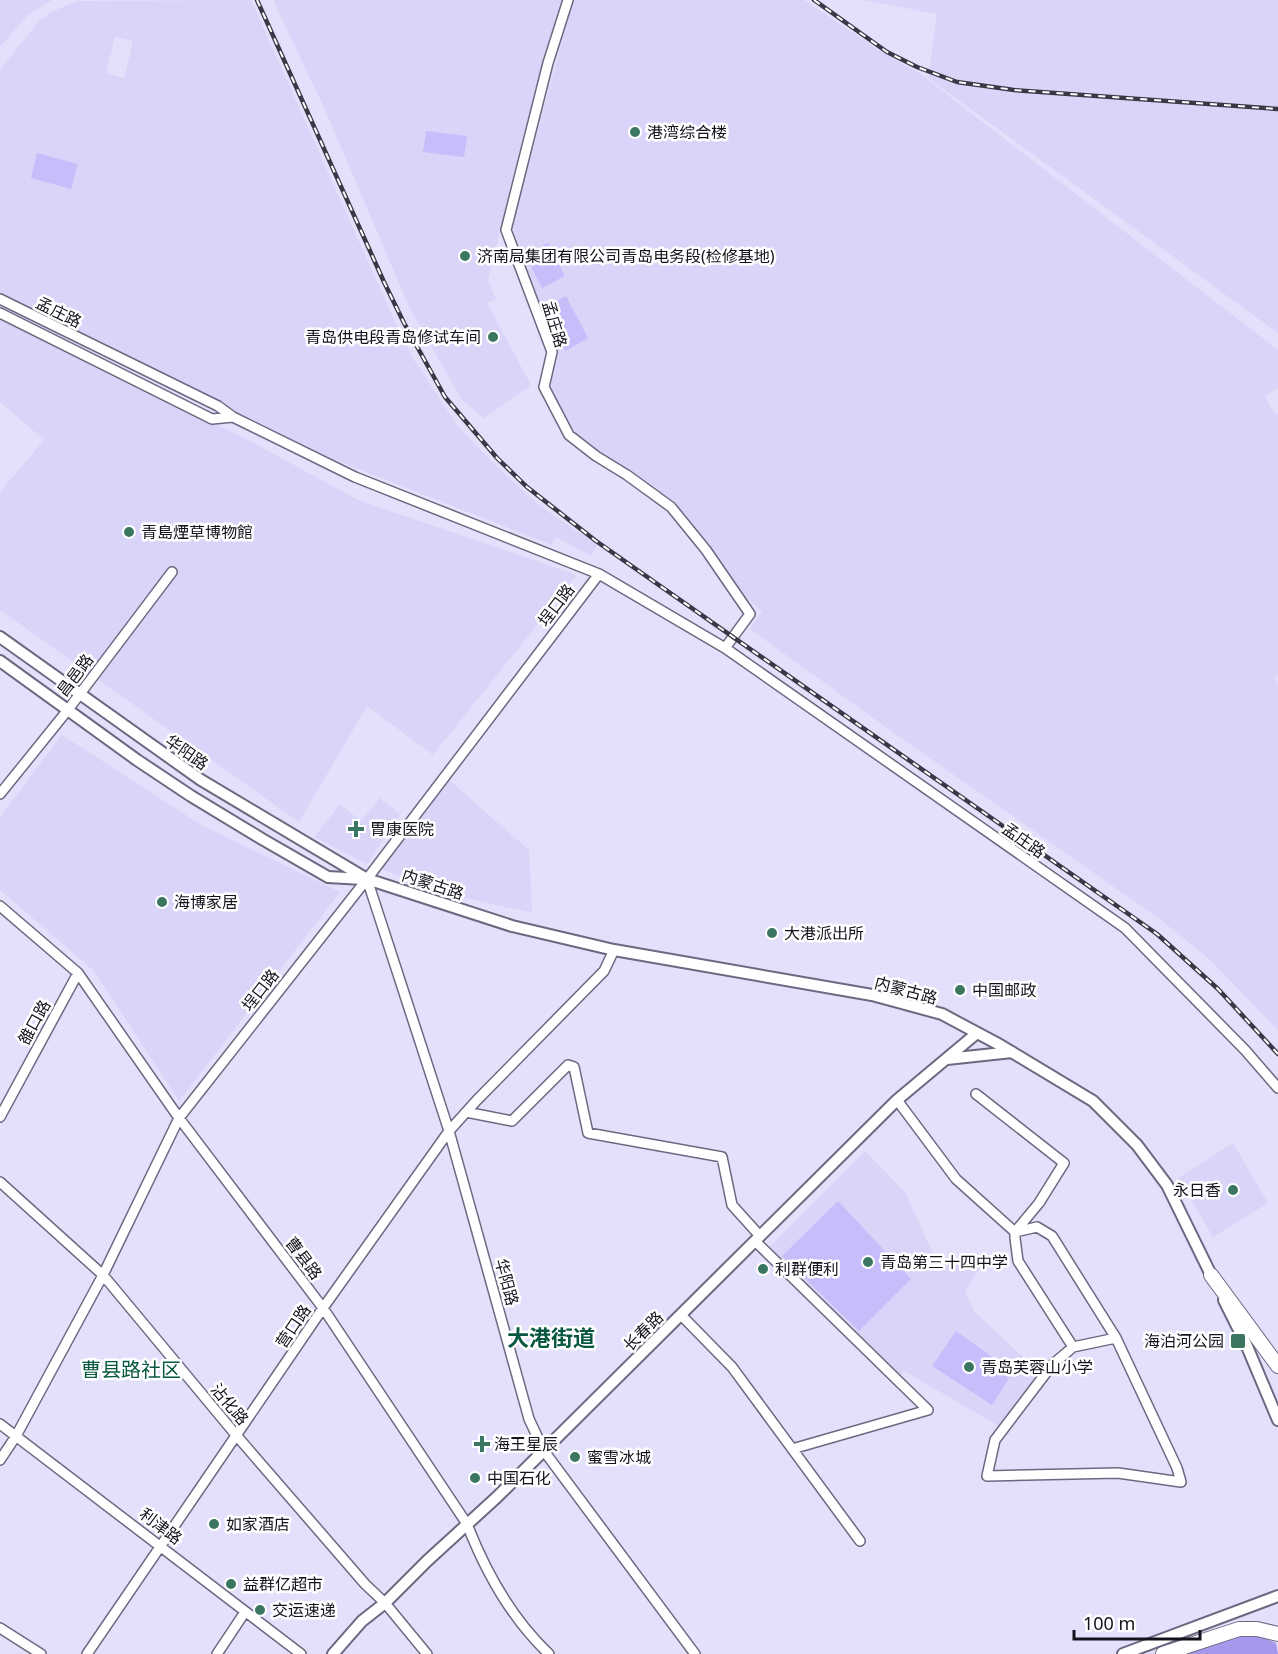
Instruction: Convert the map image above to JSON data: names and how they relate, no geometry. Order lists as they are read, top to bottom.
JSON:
{
  "streets": {
    "main road": ["华阳路", "内蒙古路", "长春路"],
    "street": [
      "孟庄路",
      "埕口路",
      "昌邑路",
      "雒口路",
      "曹县路",
      "营口路",
      "沾化路",
      "利津路"
    ]
  },
  "crossings": [
    ["孟庄路", "埕口路"],
    ["埕口路", "华阳路"],
    ["埕口路", "内蒙古路"],
    ["埕口路", "曹县路"],
    ["埕口路", "沾化路"],
    ["埕口路", "利津路"],
    ["昌邑路", "华阳路"],
    ["华阳路", "内蒙古路"],
    ["华阳路", "营口路"],
    ["华阳路", "长春路"],
    ["内蒙古路", "营口路"],
    ["内蒙古路", "长春路"],
    ["雒口路", "曹县路"],
    ["曹县路", "营口路"],
    ["曹县路", "长春路"],
    ["营口路", "沾化路"],
    ["营口路", "利津路"],
    ["长春路", "沾化路"]
  ],
  "districts": ["大港街道", "曹县路社区"],
  "places": {
    "other": [
      "港湾综合楼",
      "济南局集团有限公司青岛电务段(检修基地)",
      "青岛供电段青岛修试车间",
      "青島煙草博物館",
      "海博家居",
      "大港派出所",
      "中国邮政",
      "永日香",
      "青岛第三十四中学",
      "利群便利",
      "青岛芙蓉山小学",
      "蜜雪冰城",
      "中国石化",
      "如家酒店",
      "益群亿超市",
      "交运速递"
    ],
    "health": ["胃康医院", "海王星辰"],
    "transit": ["海泊河公园"]
  },
  "scale_bar": "100 m"
}
